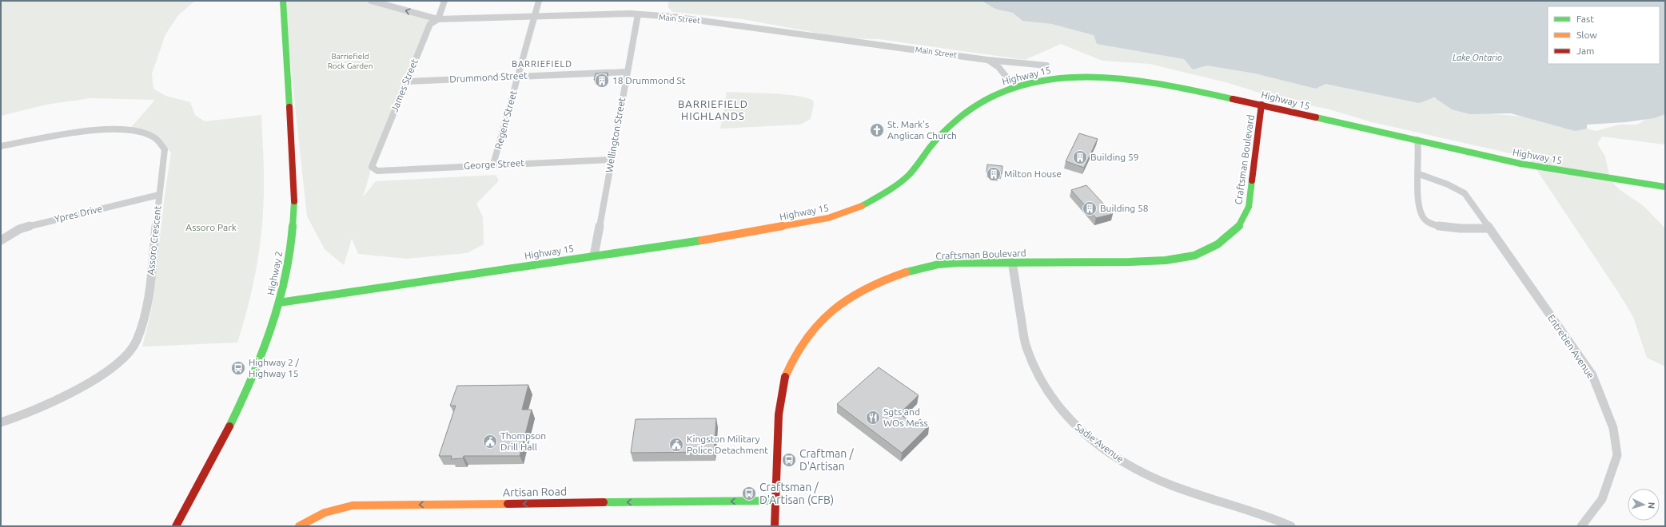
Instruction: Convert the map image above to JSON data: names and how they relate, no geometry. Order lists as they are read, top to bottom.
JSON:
{
  "streets": {
    "main road": [
      "Highway 15",
      "Craftsman Boulevard",
      "Highway 2",
      "Artisan Road"
    ],
    "street": [
      "Main Street",
      "Drummond Street",
      "James Street",
      "Regent Street",
      "Wellington Street",
      "George Street",
      "Ypres Drive",
      "Assoro Crescent",
      "Entretien Avenue",
      "Sadie Avenue"
    ]
  },
  "crossings": [
    ["Main Street", "James Street"],
    ["Main Street", "Regent Street"],
    ["Main Street", "Wellington Street"],
    ["Highway 15", "Wellington Street"],
    ["Highway 15", "Craftsman Boulevard"],
    ["Highway 15", "Highway 2"],
    ["Drummond Street", "James Street"],
    ["Drummond Street", "Regent Street"],
    ["Drummond Street", "Wellington Street"],
    ["James Street", "George Street"],
    ["Regent Street", "George Street"],
    ["Wellington Street", "George Street"],
    ["Craftsman Boulevard", "Sadie Avenue"],
    ["Craftsman Boulevard", "Artisan Road"],
    ["Ypres Drive", "Assoro Crescent"]
  ],
  "one_way": ["Artisan Road"],
  "districts": ["BARRIEFIELD", "BARRIEFIELD HIGHLANDS"],
  "water": ["Lake Ontario"],
  "parks": ["Barriefield Rock Garden", "Assoro Park"],
  "places": {
    "building": [
      "18 Drummond St",
      "Building 59",
      "Milton House",
      "Building 58"
    ],
    "church": ["St. Mark's Anglican Church"],
    "bus stop": ["Highway 2 / Highway 15", "Craftman / D'Artisan", "Craftsman / D'Artisan (CFB)"],
    "restaurant": ["Sgts and WOs Mess"],
    "public building": ["Thompson Drill Hall", "Kingston Military Police Detachment"]
  },
  "legend": ["Fast", "Slow", "Jam"],
  "north": "right"
}
